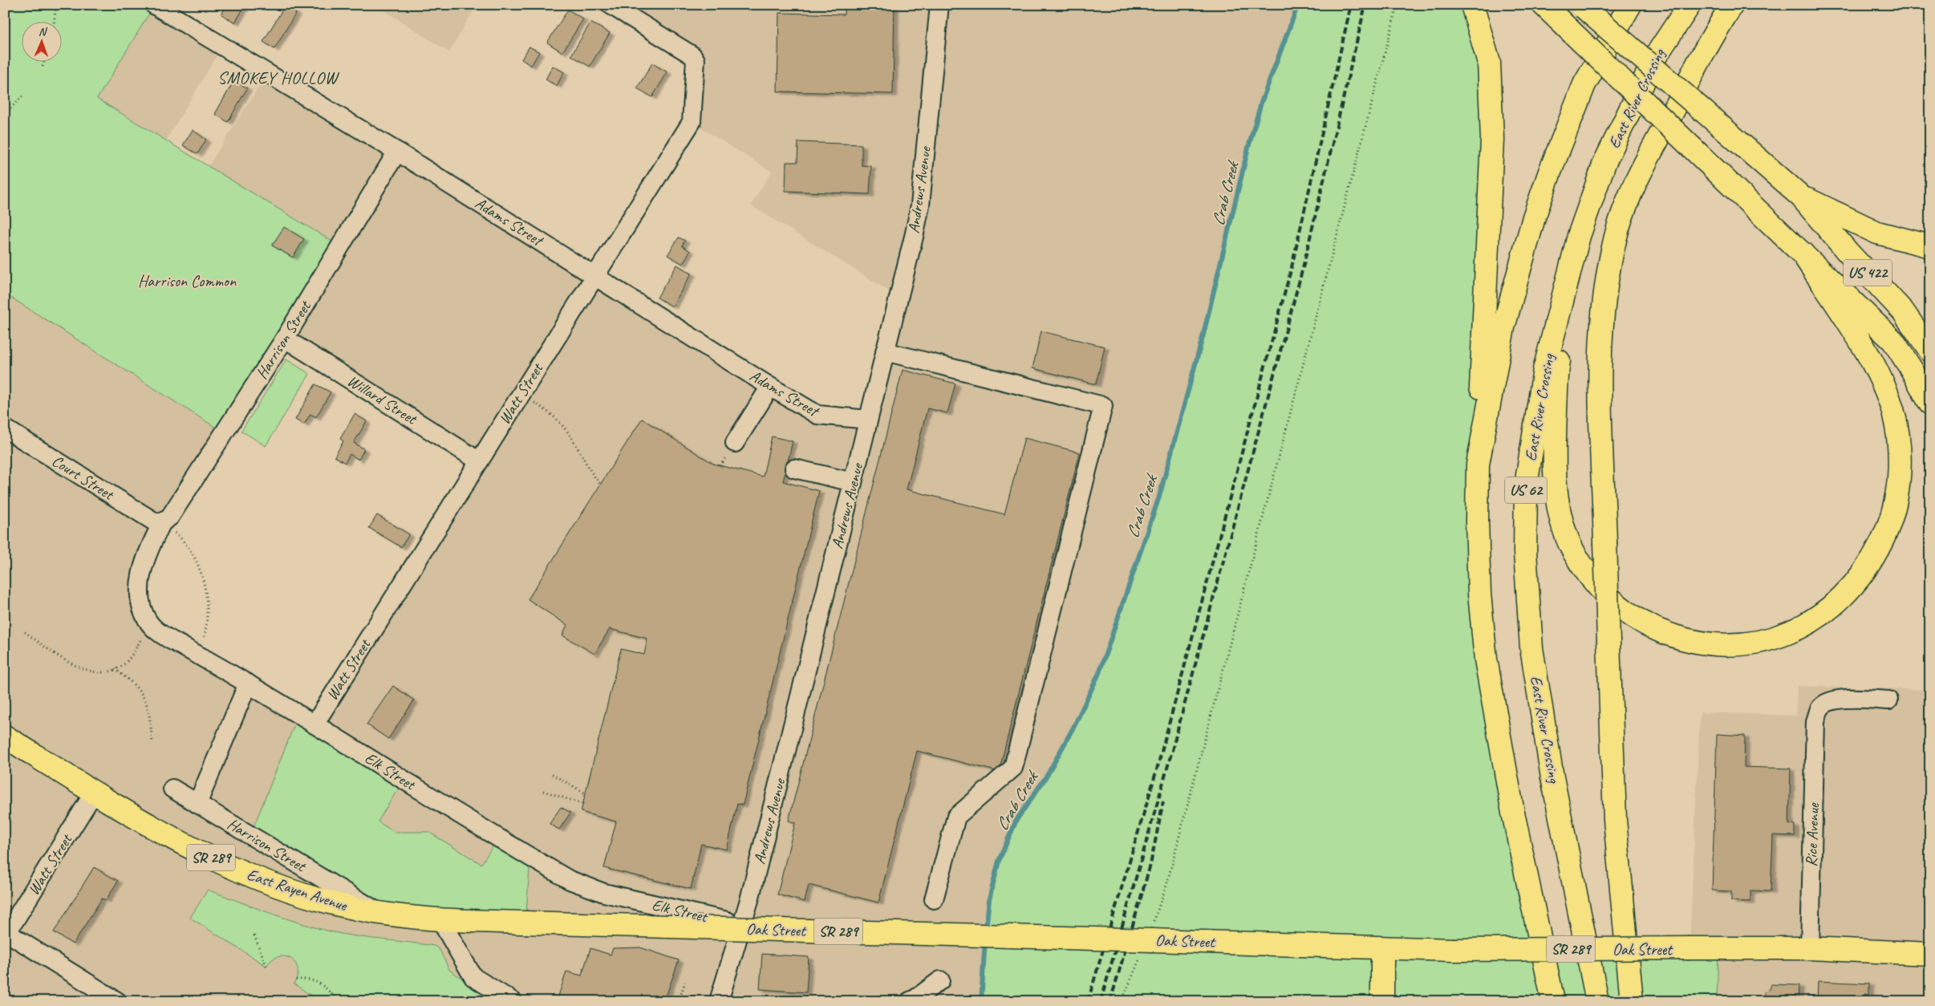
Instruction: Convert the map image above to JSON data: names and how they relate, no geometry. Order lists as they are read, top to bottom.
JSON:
{
  "streets": {
    "main road": [
      "East River Crossing",
      "US 422",
      "US 62",
      "SR 289",
      "East Rayen Avenue",
      "Oak Street"
    ],
    "street": [
      "Andrews Avenue",
      "Adams Street",
      "Harrison Street",
      "Watt Street",
      "Willard Street",
      "Court Street",
      "Elk Street",
      "Rice Avenue"
    ]
  },
  "crossings": [
    ["Andrews Avenue", "Adams Street"],
    ["Andrews Avenue", "Elk Street"],
    ["Adams Street", "Harrison Street"],
    ["Adams Street", "Watt Street"],
    ["Harrison Street", "Willard Street"],
    ["Harrison Street", "Court Street"],
    ["Harrison Street", "Elk Street"],
    ["Harrison Street", "East Rayen Avenue"],
    ["Watt Street", "Willard Street"],
    ["Watt Street", "Elk Street"],
    ["Watt Street", "East Rayen Avenue"],
    ["Court Street", "Elk Street"],
    ["Rice Avenue", "Oak Street"],
    ["East Rayen Avenue", "Oak Street"]
  ],
  "districts": ["SMOKEY HOLLOW"],
  "water": ["Crab Creek"],
  "parks": ["Harrison Common"],
  "north": "top"
}
